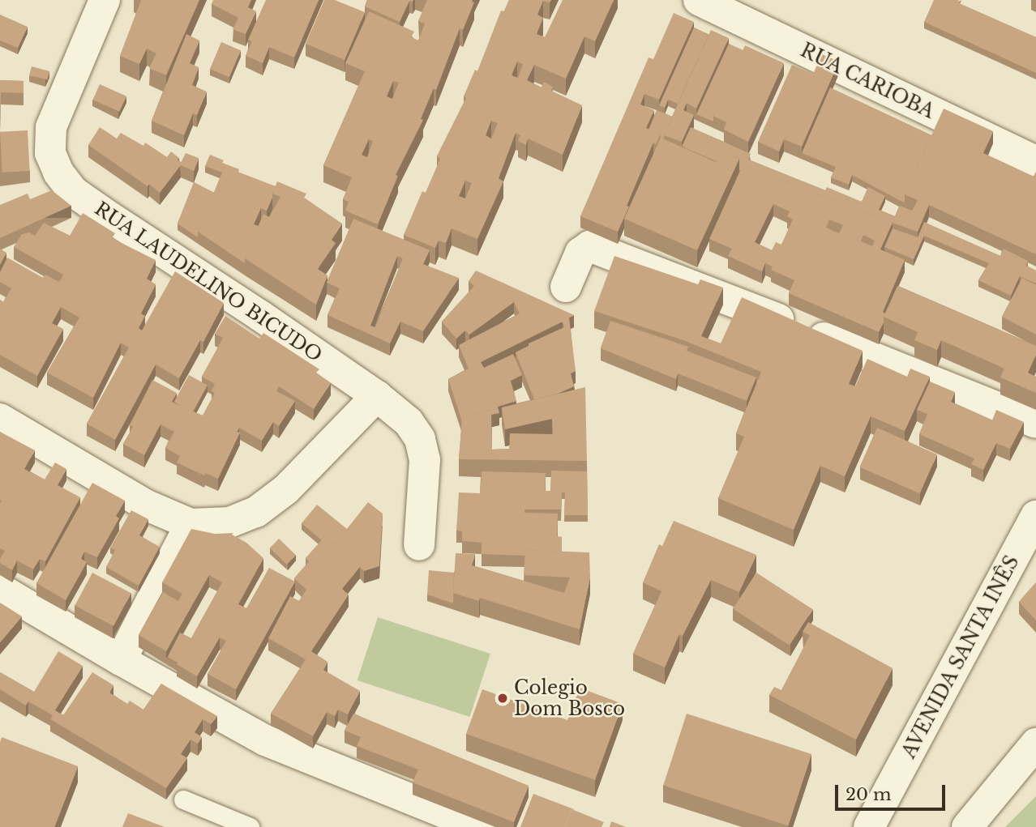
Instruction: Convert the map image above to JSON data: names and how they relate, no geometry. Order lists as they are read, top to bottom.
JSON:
{
  "streets": {
    "street": ["RUA CARIOBA", "RUA LAUDELINO BICUDO", "AVENIDA SANTA INÊS"]
  },
  "places": ["Colegio Dom Bosco"],
  "scale_bar": "20 m"
}
